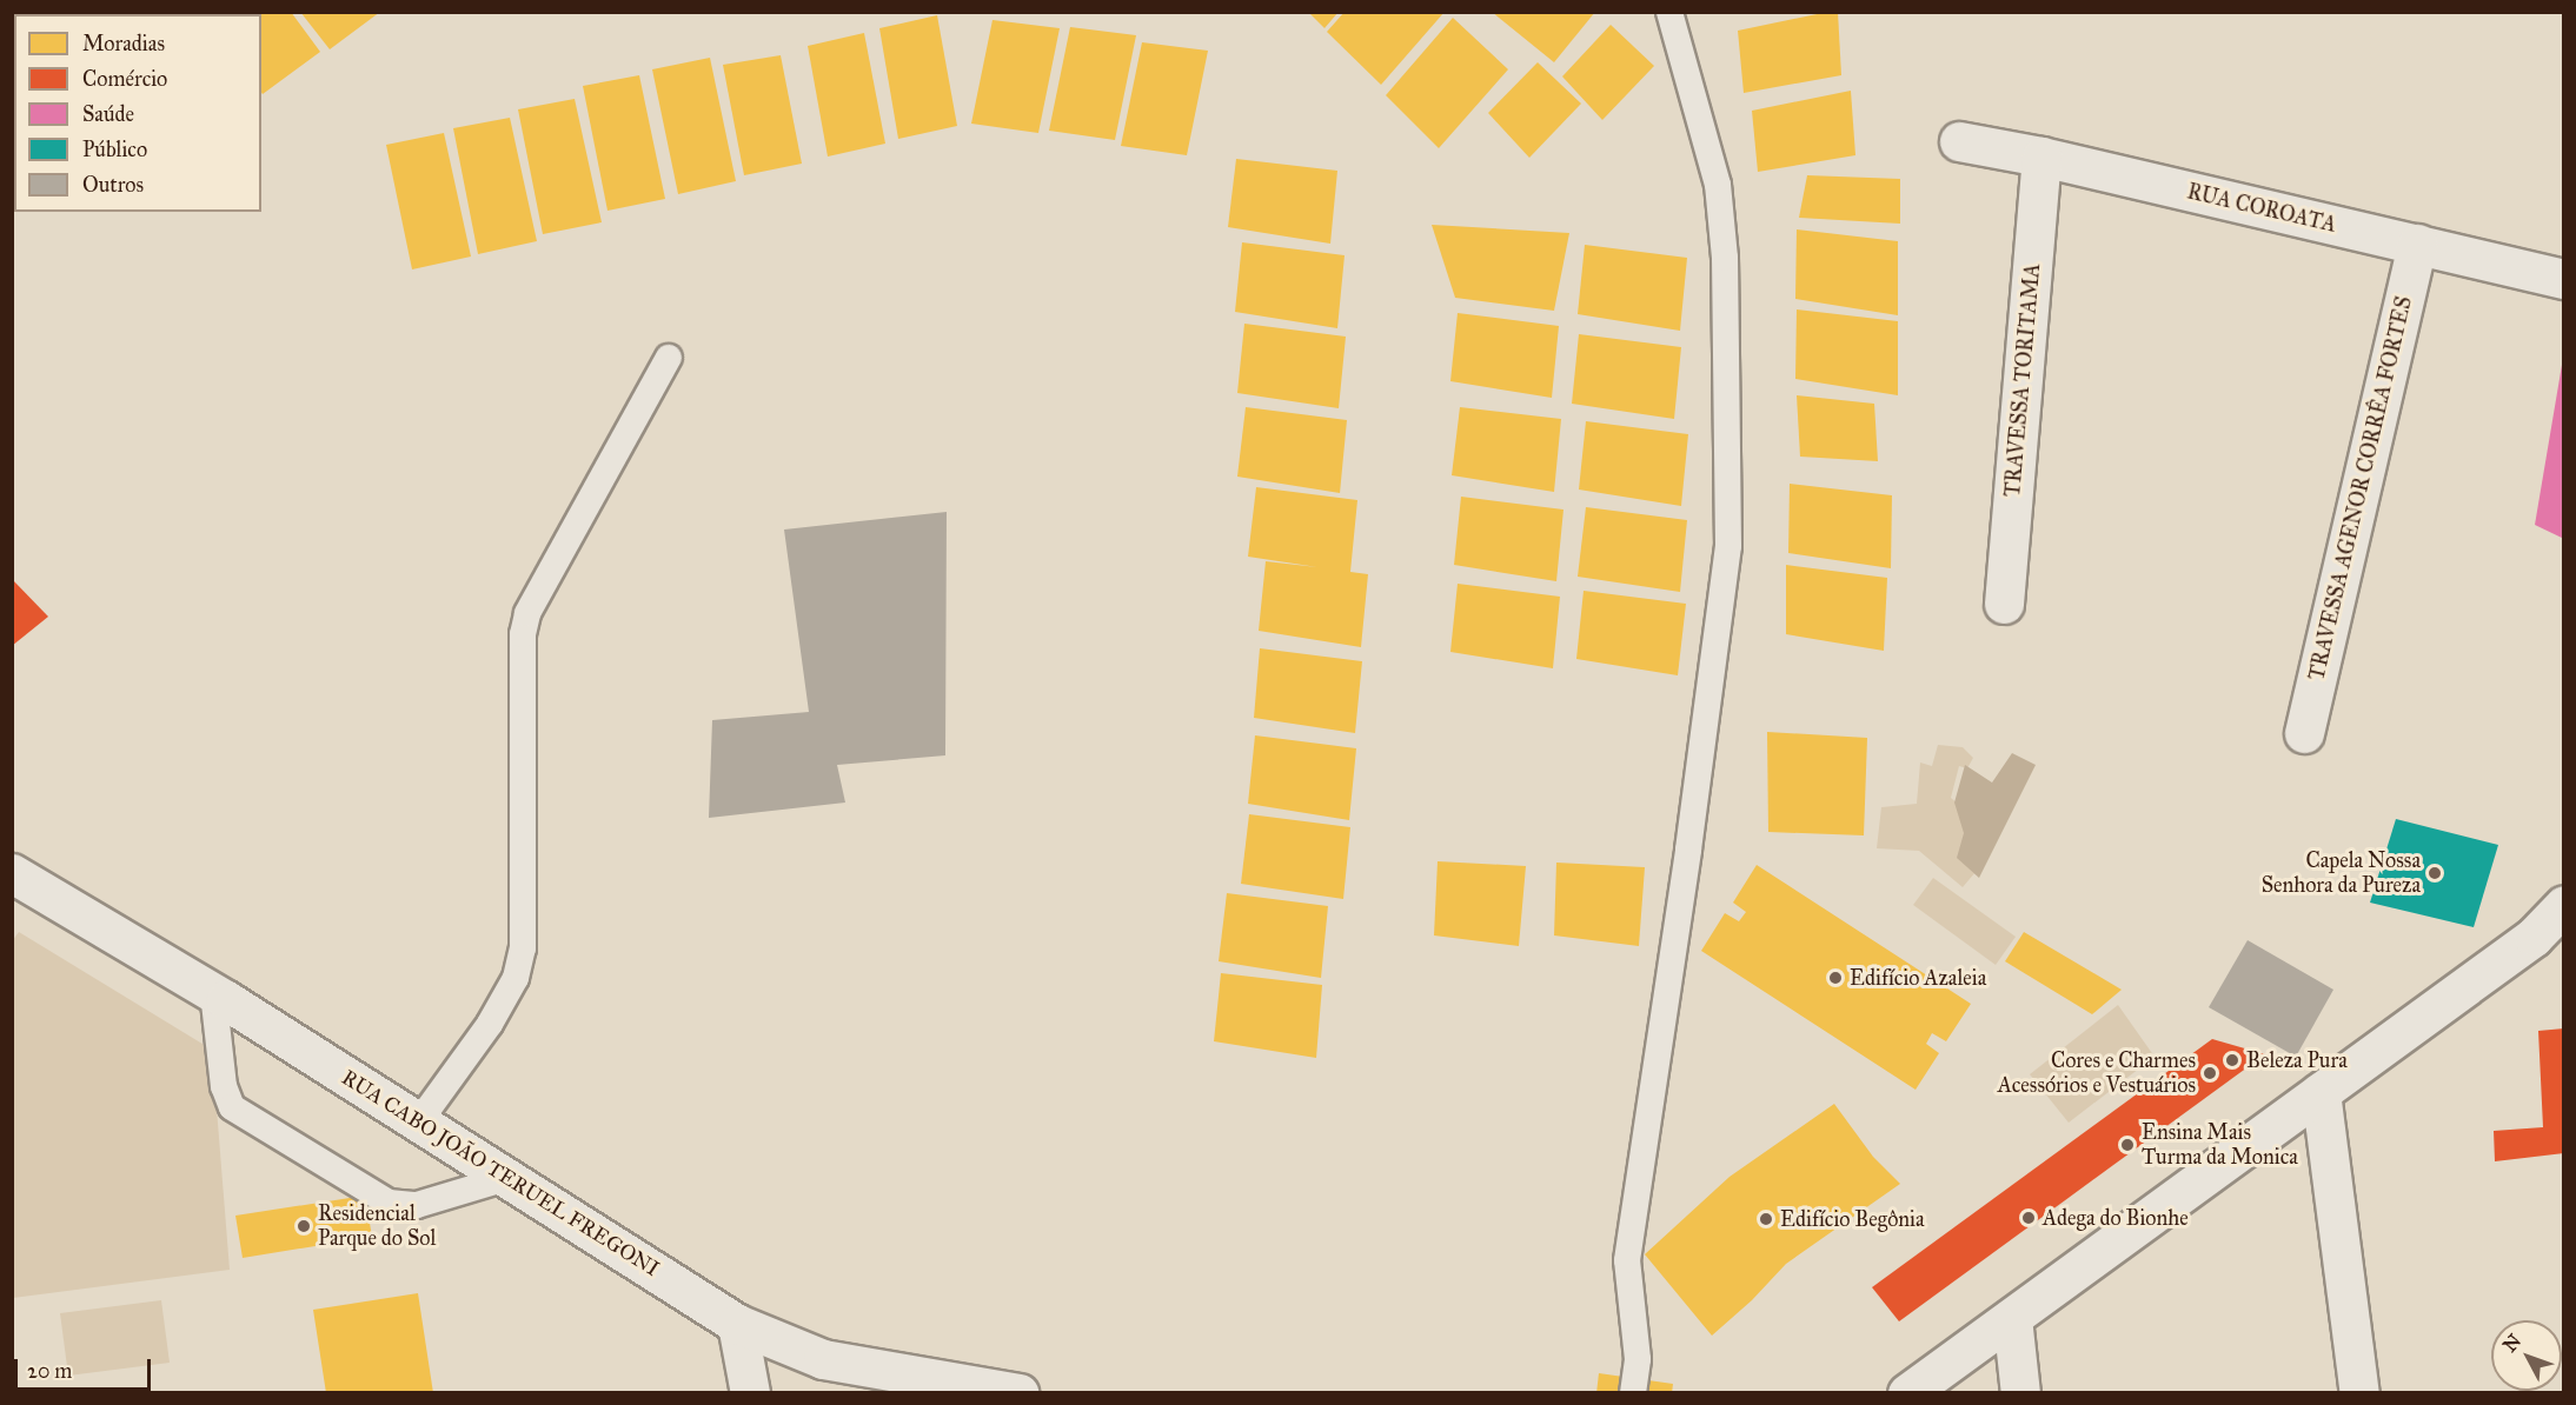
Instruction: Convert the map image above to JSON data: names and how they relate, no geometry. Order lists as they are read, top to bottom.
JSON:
{
  "streets": {
    "street": [
      "RUA COROATA",
      "TRAVESSA TORITAMA",
      "TRAVESSA AGENOR CORRÊA FORTES",
      "RUA CABO JOÃO TERUEL FREGONI"
    ]
  },
  "crossings": [
    ["RUA COROATA", "TRAVESSA TORITAMA"],
    ["RUA COROATA", "TRAVESSA AGENOR CORRÊA FORTES"]
  ],
  "places": [
    "Capela Nossa Senhora da Pureza",
    "Edifício Azaleia",
    "Beleza Pura",
    "Cores e Charmes Acessórios e Vestuários",
    "Ensina Mais Turma da Monica",
    "Adega do Bionhe",
    "Edifício Begônia",
    "Residencial Parque do Sol"
  ],
  "legend": [
    "Moradias",
    "Comércio",
    "Saúde",
    "Público",
    "Outros"
  ],
  "scale_bar": "20 m",
  "north": "top left"
}
